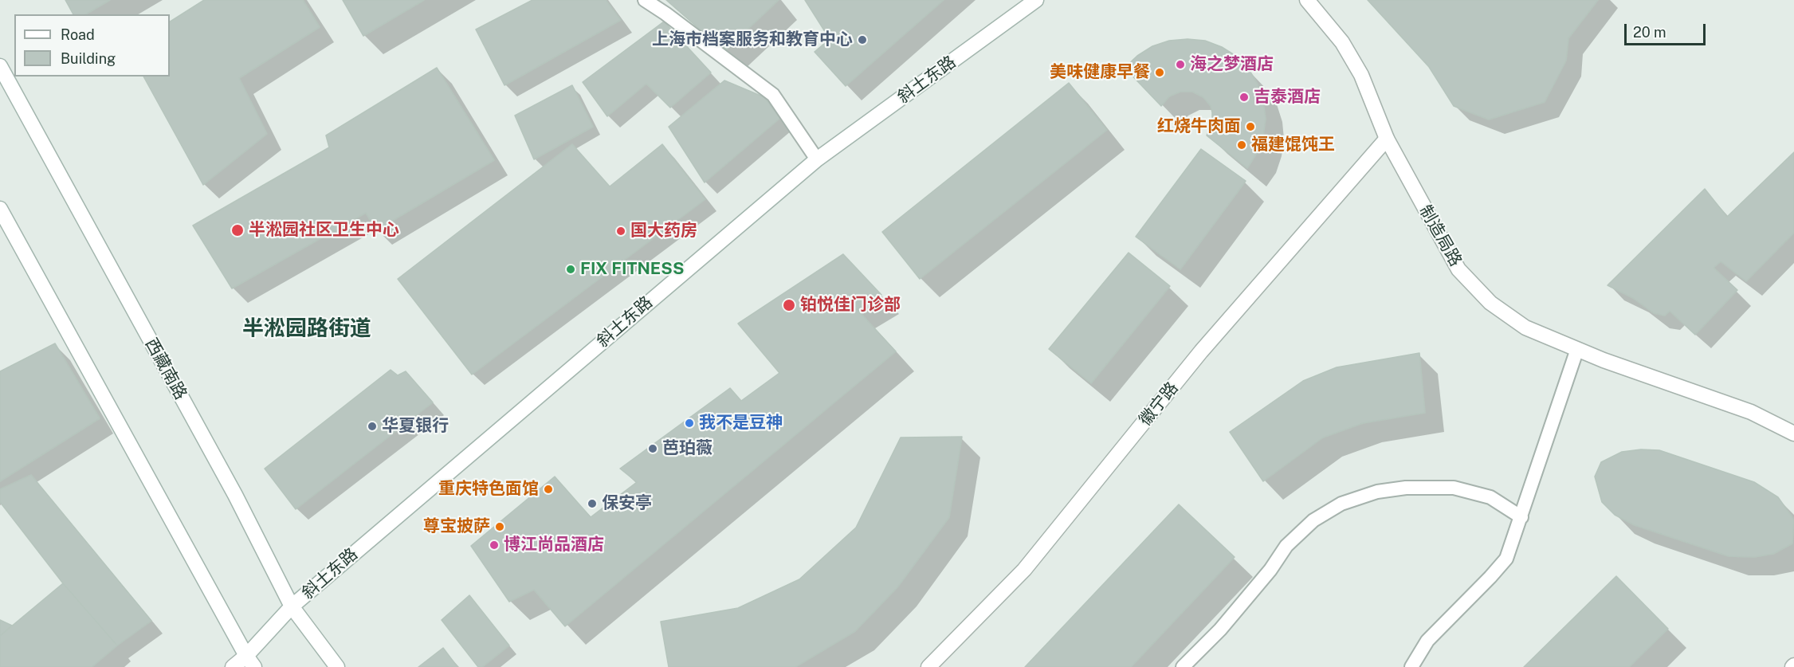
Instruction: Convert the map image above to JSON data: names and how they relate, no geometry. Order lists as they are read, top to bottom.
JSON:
{
  "streets": {
    "main road": [
      "斜土东路",
      "制造局路",
      "西藏南路",
      "徽宁路"
    ]
  },
  "crossings": [
    ["斜土东路", "西藏南路"],
    ["制造局路", "徽宁路"]
  ],
  "districts": ["半淞园路街道"],
  "places": [
    "上海市档案服务和教育中心",
    "海之梦酒店",
    "美味健康早餐",
    "吉泰酒店",
    "红烧牛肉面",
    "福建馄饨王",
    "半淞园社区卫生中心",
    "国大药房",
    "FIX FITNESS",
    "铂悦佳门诊部",
    "我不是豆神",
    "华夏银行",
    "芭珀薇",
    "重庆特色面馆",
    "保安亭",
    "尊宝披萨",
    "博江尚品酒店"
  ],
  "legend": ["Road", "Building"],
  "scale_bar": "20 m"
}
